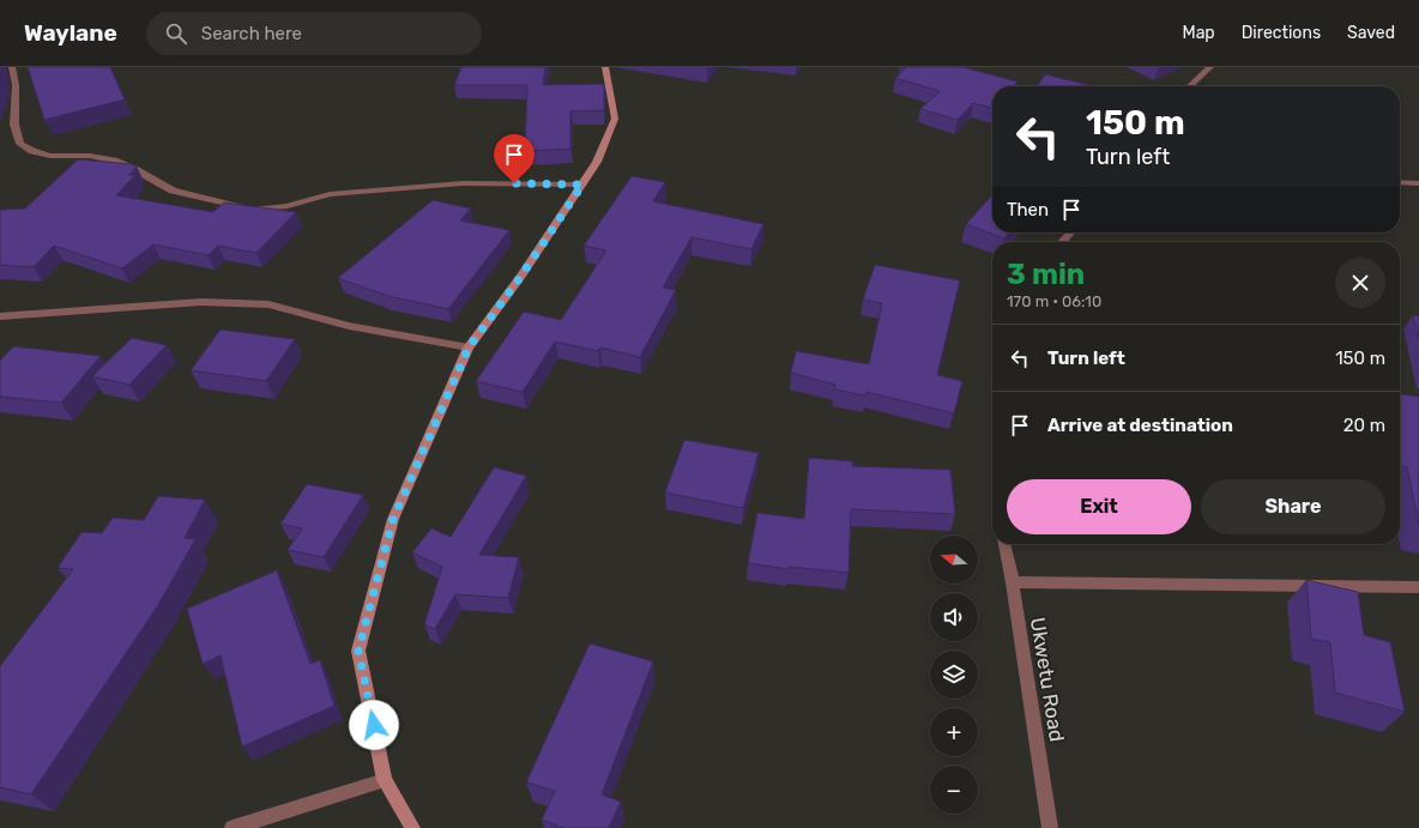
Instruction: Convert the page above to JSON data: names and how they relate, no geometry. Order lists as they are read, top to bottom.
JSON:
{
  "streets": {
    "street": ["Ukwetu Road"]
  },
  "north": "left",
  "page": {
    "header": "Waylane",
    "search": "Search here",
    "nav": ["Map", "Directions", "Saved"],
    "turn": ["150 m", "Turn left"],
    "then": "Then",
    "heading": ["3 min", "170 m · 06:10"],
    "list": [
      {
        "name": "Turn left",
        "value": "150 m"
      },
      {
        "name": "Arrive at destination",
        "value": "20 m"
      }
    ],
    "buttons": ["Exit", "Share"],
    "map_buttons": ["+", "−"]
  }
}
